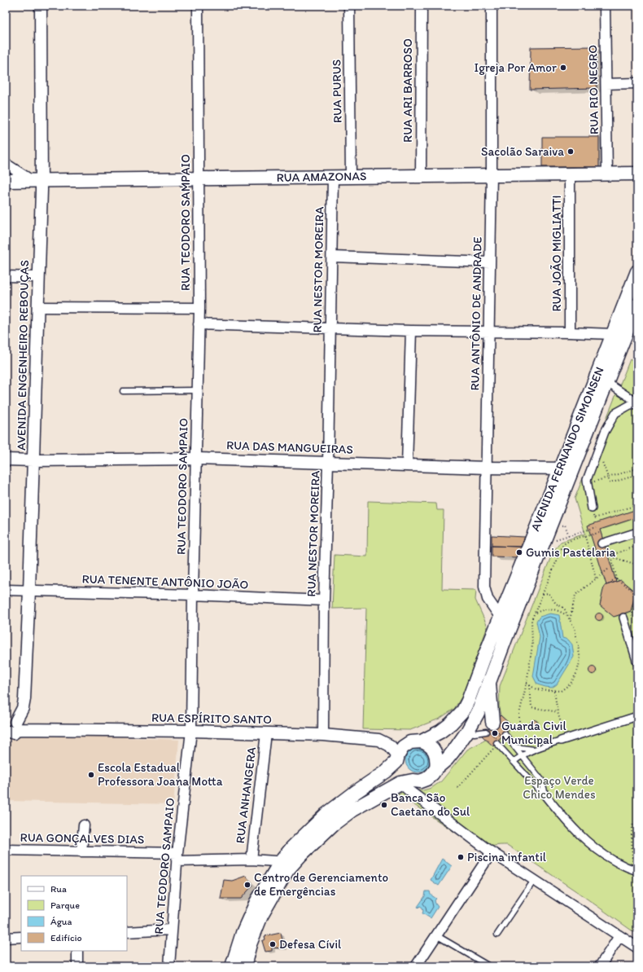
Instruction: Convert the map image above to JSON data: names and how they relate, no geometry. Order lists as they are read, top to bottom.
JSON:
{
  "streets": {
    "main road": ["RUA AMAZONAS", "AVENIDA FERNANDO SIMONSEN"],
    "street": [
      "RUA RIO NEGRO",
      "RUA ARI BARROSO",
      "RUA PURUS",
      "RUA TEODORO SAMPAIO",
      "RUA JOÃO MIGLIATTI",
      "RUA NESTOR MOREIRA",
      "RUA ANTÔNIO DE ANDRADE",
      "AVENIDA ENGENHEIRO REBOUÇAS",
      "RUA DAS MANGUEIRAS",
      "RUA TENENTE ANTÔNIO JOÃO",
      "RUA ESPÍRITO SANTO",
      "RUA ANHANGERA",
      "RUA GONÇALVES DIAS"
    ]
  },
  "crossings": [
    ["RUA RIO NEGRO", "RUA AMAZONAS"],
    ["RUA ARI BARROSO", "RUA AMAZONAS"],
    ["RUA PURUS", "RUA AMAZONAS"],
    ["RUA AMAZONAS", "RUA TEODORO SAMPAIO"],
    ["RUA AMAZONAS", "RUA JOÃO MIGLIATTI"],
    ["RUA AMAZONAS", "RUA NESTOR MOREIRA"],
    ["RUA AMAZONAS", "RUA ANTÔNIO DE ANDRADE"],
    ["RUA AMAZONAS", "AVENIDA ENGENHEIRO REBOUÇAS"],
    ["RUA TEODORO SAMPAIO", "RUA DAS MANGUEIRAS"],
    ["RUA TEODORO SAMPAIO", "RUA TENENTE ANTÔNIO JOÃO"],
    ["RUA TEODORO SAMPAIO", "RUA ESPÍRITO SANTO"],
    ["RUA TEODORO SAMPAIO", "RUA GONÇALVES DIAS"],
    ["RUA NESTOR MOREIRA", "RUA DAS MANGUEIRAS"],
    ["RUA NESTOR MOREIRA", "RUA TENENTE ANTÔNIO JOÃO"],
    ["RUA NESTOR MOREIRA", "RUA ESPÍRITO SANTO"],
    ["RUA ANTÔNIO DE ANDRADE", "RUA DAS MANGUEIRAS"],
    ["RUA ANTÔNIO DE ANDRADE", "AVENIDA FERNANDO SIMONSEN"],
    ["AVENIDA ENGENHEIRO REBOUÇAS", "RUA DAS MANGUEIRAS"],
    ["AVENIDA ENGENHEIRO REBOUÇAS", "RUA TENENTE ANTÔNIO JOÃO"],
    ["AVENIDA ENGENHEIRO REBOUÇAS", "RUA ESPÍRITO SANTO"],
    ["RUA DAS MANGUEIRAS", "AVENIDA FERNANDO SIMONSEN"],
    ["AVENIDA FERNANDO SIMONSEN", "RUA ESPÍRITO SANTO"],
    ["AVENIDA FERNANDO SIMONSEN", "RUA GONÇALVES DIAS"],
    ["RUA ESPÍRITO SANTO", "RUA ANHANGERA"],
    ["RUA ANHANGERA", "RUA GONÇALVES DIAS"]
  ],
  "parks": ["Espaço Verde Chico Mendes"],
  "places": [
    "Igreja Por Amor",
    "Sacolão Saraiva",
    "Gumis Pastelaria",
    "Guarda Civil Municipal",
    "Escola Estadual Professora Joana Motta",
    "Banca São Caetano do Sul",
    "Piscina infantil",
    "Centro de Gerenciamento de Emergências",
    "Defesa Cívil"
  ],
  "legend": [
    "Rua",
    "Parque",
    "Água",
    "Edifício"
  ]
}
